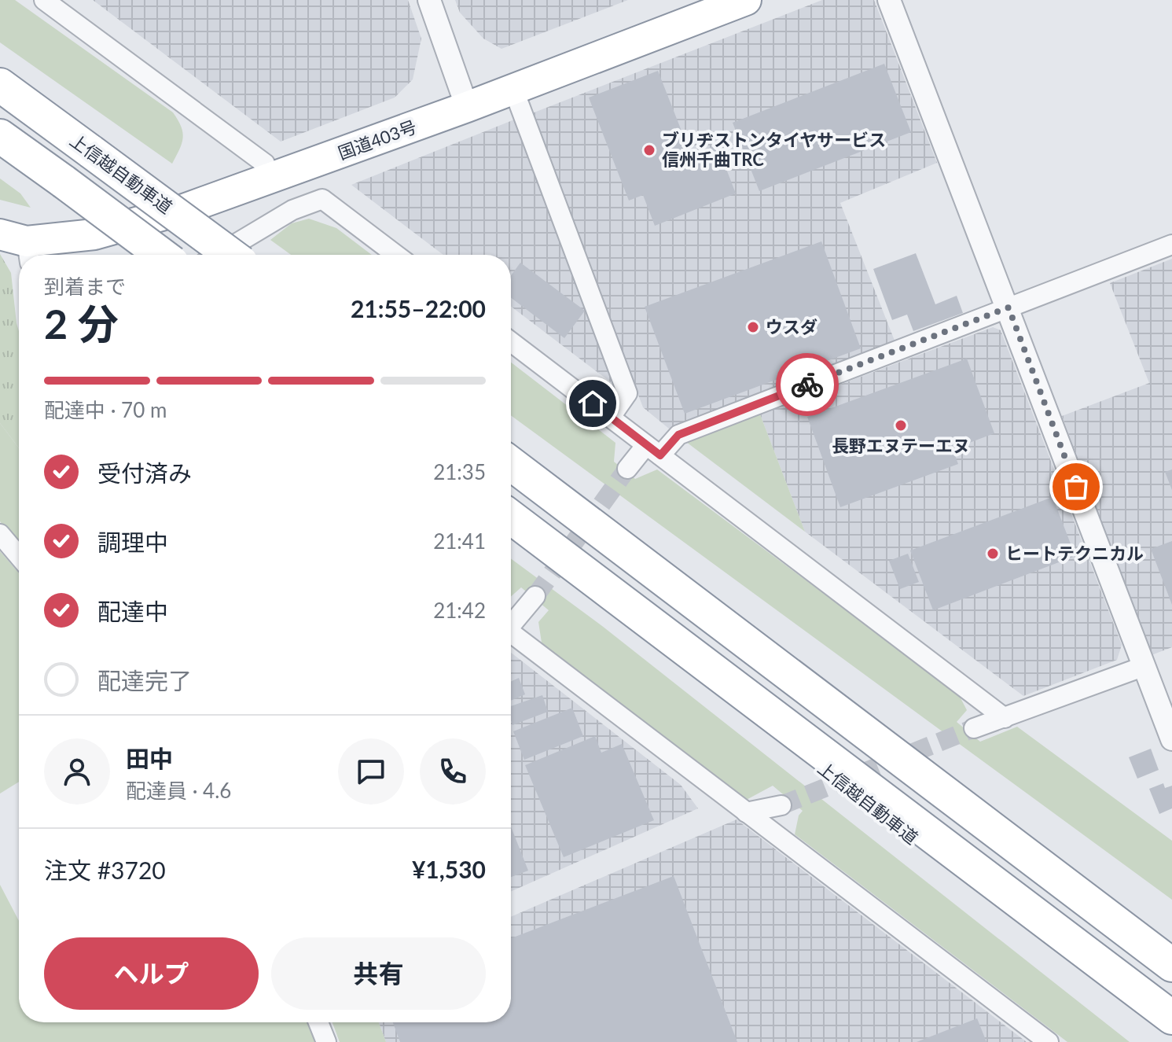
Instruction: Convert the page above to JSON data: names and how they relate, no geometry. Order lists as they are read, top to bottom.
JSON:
{
  "streets": {
    "highway": ["国道403号", "上信越自動車道"]
  },
  "places": [
    "ブリヂストンタイヤサービス 信州千曲TRC",
    "ウスダ",
    "長野エヌテーエヌ",
    "ヒートテクニカル"
  ],
  "page": {
    "heading": ["2 分", "到着まで", "21:55–22:00"],
    "panel": [
      "田中",
      "配達員 · 4.6",
      "注文 #3720",
      "¥1,530"
    ],
    "bar": "配達中 · 70 m",
    "list": [
      ["受付済み", "21:35"],
      ["調理中", "21:41"],
      ["配達中", "21:42"],
      "配達完了"
    ],
    "buttons": ["ヘルプ", "共有"]
  }
}
